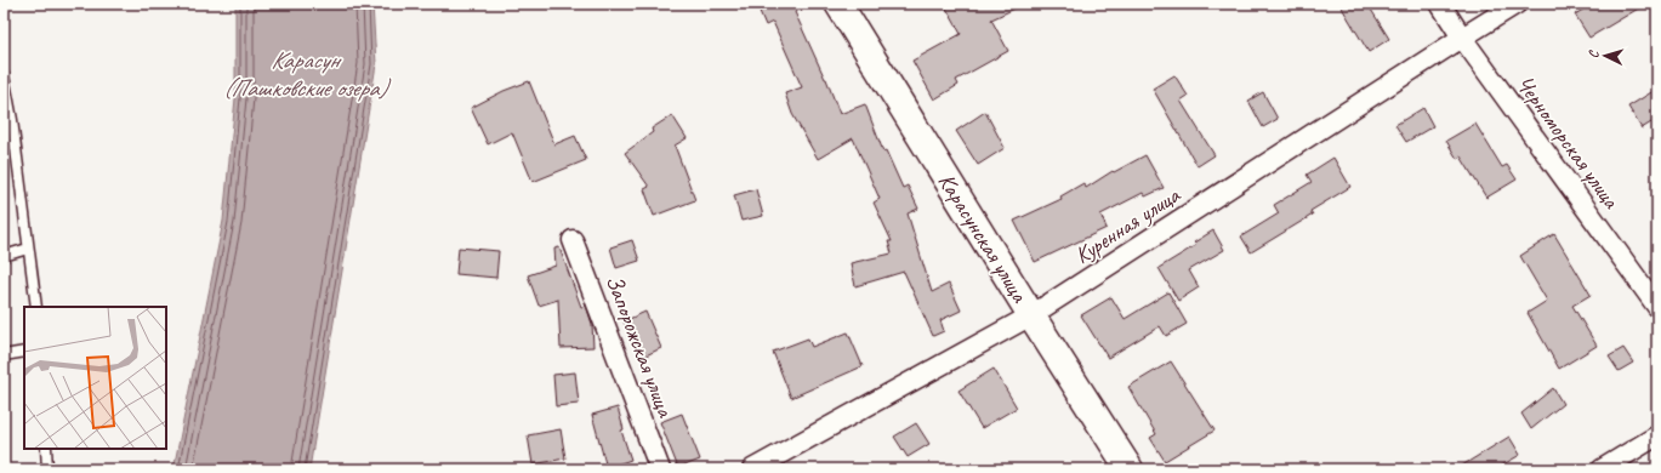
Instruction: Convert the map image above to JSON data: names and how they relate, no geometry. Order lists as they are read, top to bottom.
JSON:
{
  "streets": {
    "street": [
      "Черноморская улица",
      "Куренная улица",
      "Карасунская улица",
      "Запорожская улица"
    ]
  },
  "crossings": [
    ["Черноморская улица", "Куренная улица"],
    ["Куренная улица", "Карасунская улица"]
  ],
  "water": ["Карасун (Пашковские озера)"],
  "north": "left"
}
